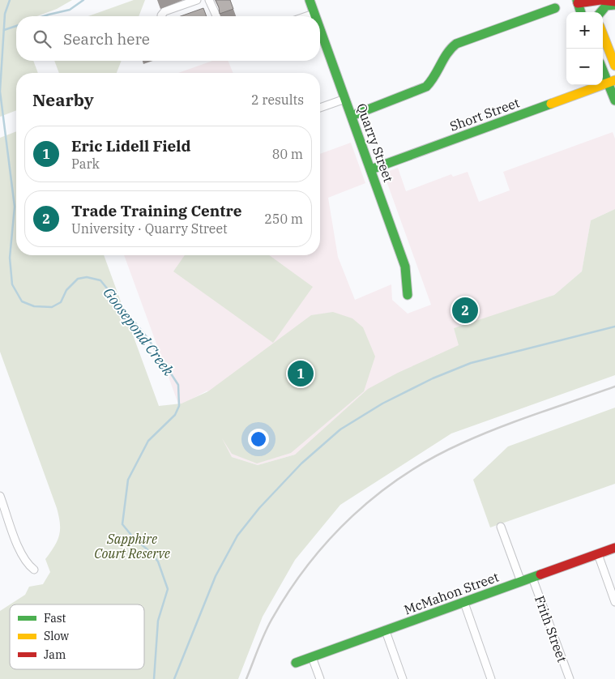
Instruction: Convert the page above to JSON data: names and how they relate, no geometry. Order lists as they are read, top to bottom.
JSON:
{
  "streets": {
    "street": [
      "Short Street",
      "Quarry Street",
      "McMahon Street",
      "Frith Street"
    ]
  },
  "crossings": [
    ["Short Street", "Quarry Street"],
    ["McMahon Street", "Frith Street"]
  ],
  "water": ["Goosepond Creek"],
  "parks": ["Sapphire Court Reserve"],
  "legend": ["Fast", "Slow", "Jam"],
  "page": {
    "map_buttons": ["+", "−"],
    "search": "Search here",
    "heading": ["Nearby", "2 results"],
    "list": [
      {
        "mark": "1",
        "name": "Eric Lidell Field",
        "note": "Park",
        "value": "80 m"
      },
      {
        "mark": "2",
        "name": "Trade Training Centre",
        "note": "University · Quarry Street",
        "value": "250 m"
      }
    ],
    "pins": ["2", "1"]
  }
}
